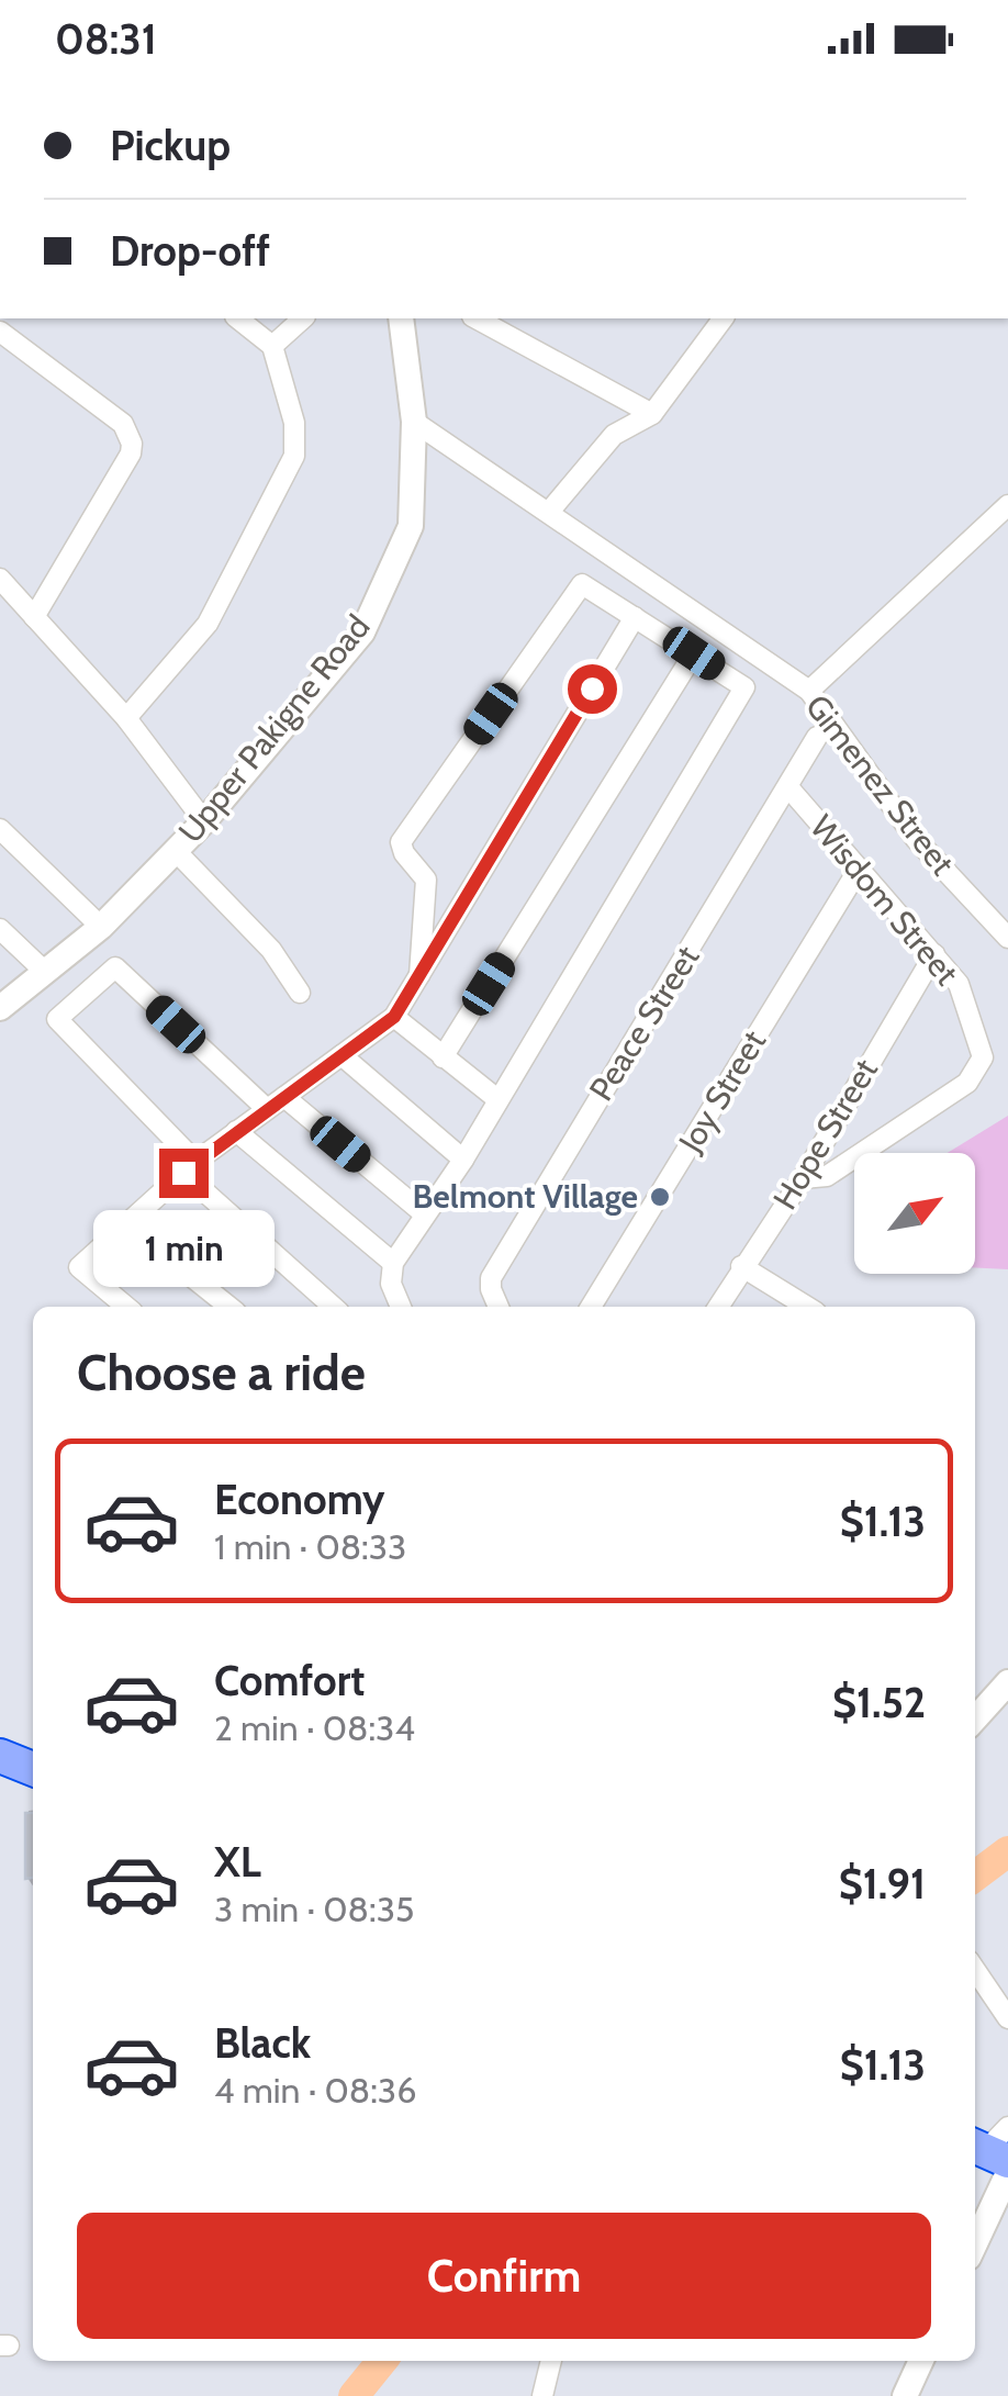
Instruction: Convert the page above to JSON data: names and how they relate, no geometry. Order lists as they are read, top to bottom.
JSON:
{
  "streets": {
    "street": [
      "Upper Pakigne Road",
      "Gimenez Street",
      "Wisdom Street",
      "Peace Street",
      "Joy Street",
      "Hope Street"
    ]
  },
  "crossings": [
    ["Upper Pakigne Road", "Gimenez Street"],
    ["Wisdom Street", "Peace Street"],
    ["Wisdom Street", "Joy Street"],
    ["Wisdom Street", "Hope Street"]
  ],
  "places": ["Belmont Village"],
  "north": "top right",
  "page": {
    "status": "08:31",
    "banner": ["Pickup", "Drop-off"],
    "bubble": "1 min",
    "heading": "Choose a ride",
    "list": [
      {
        "name": "Economy",
        "note": "1 min · 08:33",
        "value": "$1.13"
      },
      {
        "name": "Comfort",
        "note": "2 min · 08:34",
        "value": "$1.52"
      },
      {
        "name": "XL",
        "note": "3 min · 08:35",
        "value": "$1.91"
      },
      {
        "name": "Black",
        "note": "4 min · 08:36",
        "value": "$1.13"
      }
    ],
    "buttons": "Confirm"
  }
}
